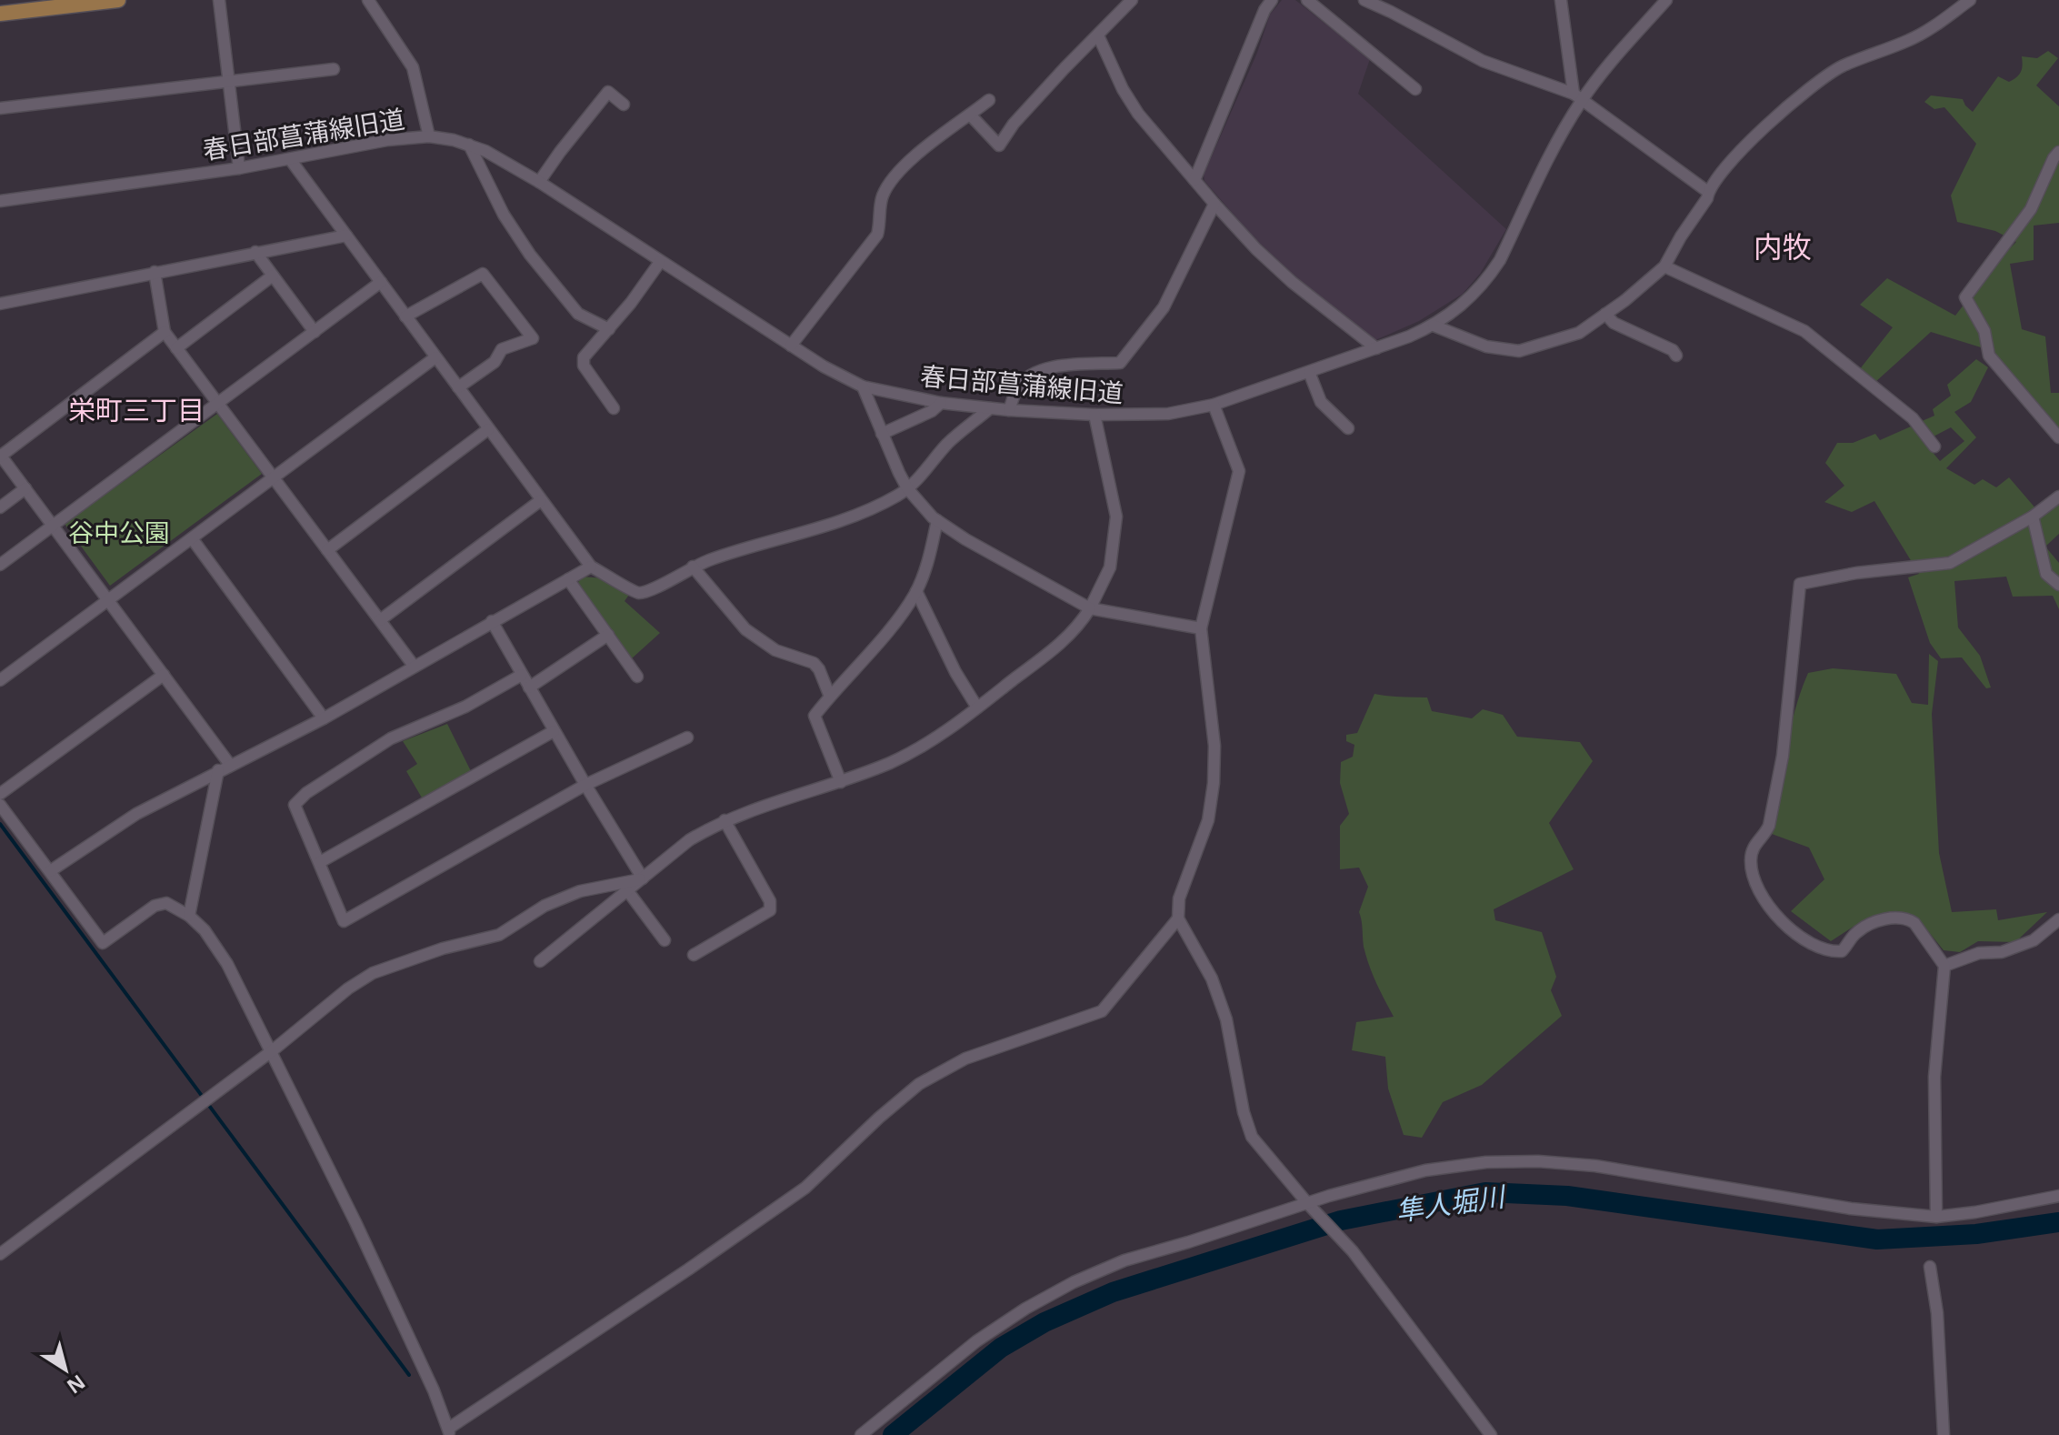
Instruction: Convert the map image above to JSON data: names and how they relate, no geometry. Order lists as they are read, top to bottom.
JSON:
{
  "streets": {
    "street": ["春日部菖蒲線旧道"]
  },
  "districts": ["内牧", "栄町三丁目"],
  "water": ["隼人堀川"],
  "parks": ["谷中公園"],
  "north": "bottom right"
}
